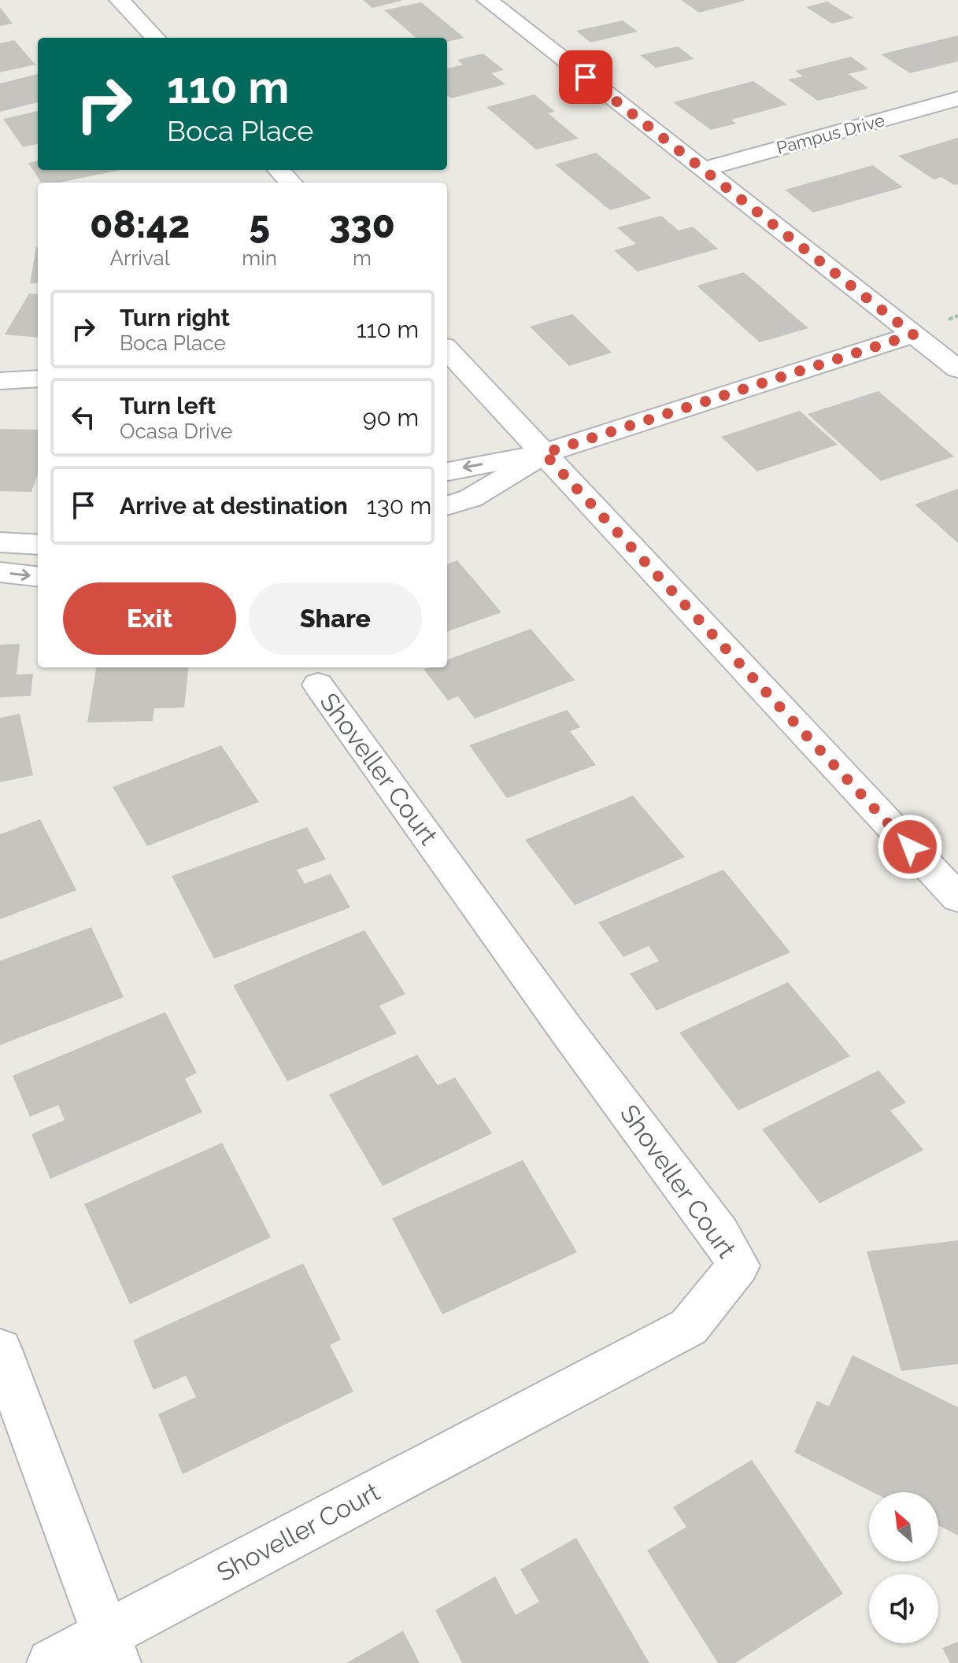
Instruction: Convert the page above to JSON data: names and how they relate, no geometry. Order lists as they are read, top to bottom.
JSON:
{
  "streets": {
    "street": ["Pampus Drive", "Shoveller Court"]
  },
  "north": "top left",
  "page": {
    "turn": ["110 m", "Boca Place"],
    "eta": [
      "08:42",
      "Arrival",
      "5",
      "min",
      "330",
      "m"
    ],
    "list": [
      {
        "name": "Turn right",
        "note": "Boca Place",
        "value": "110 m"
      },
      {
        "name": "Turn left",
        "note": "Ocasa Drive",
        "value": "90 m"
      },
      {
        "name": "Arrive at destination",
        "value": "130 m"
      }
    ],
    "buttons": ["Exit", "Share"]
  }
}
